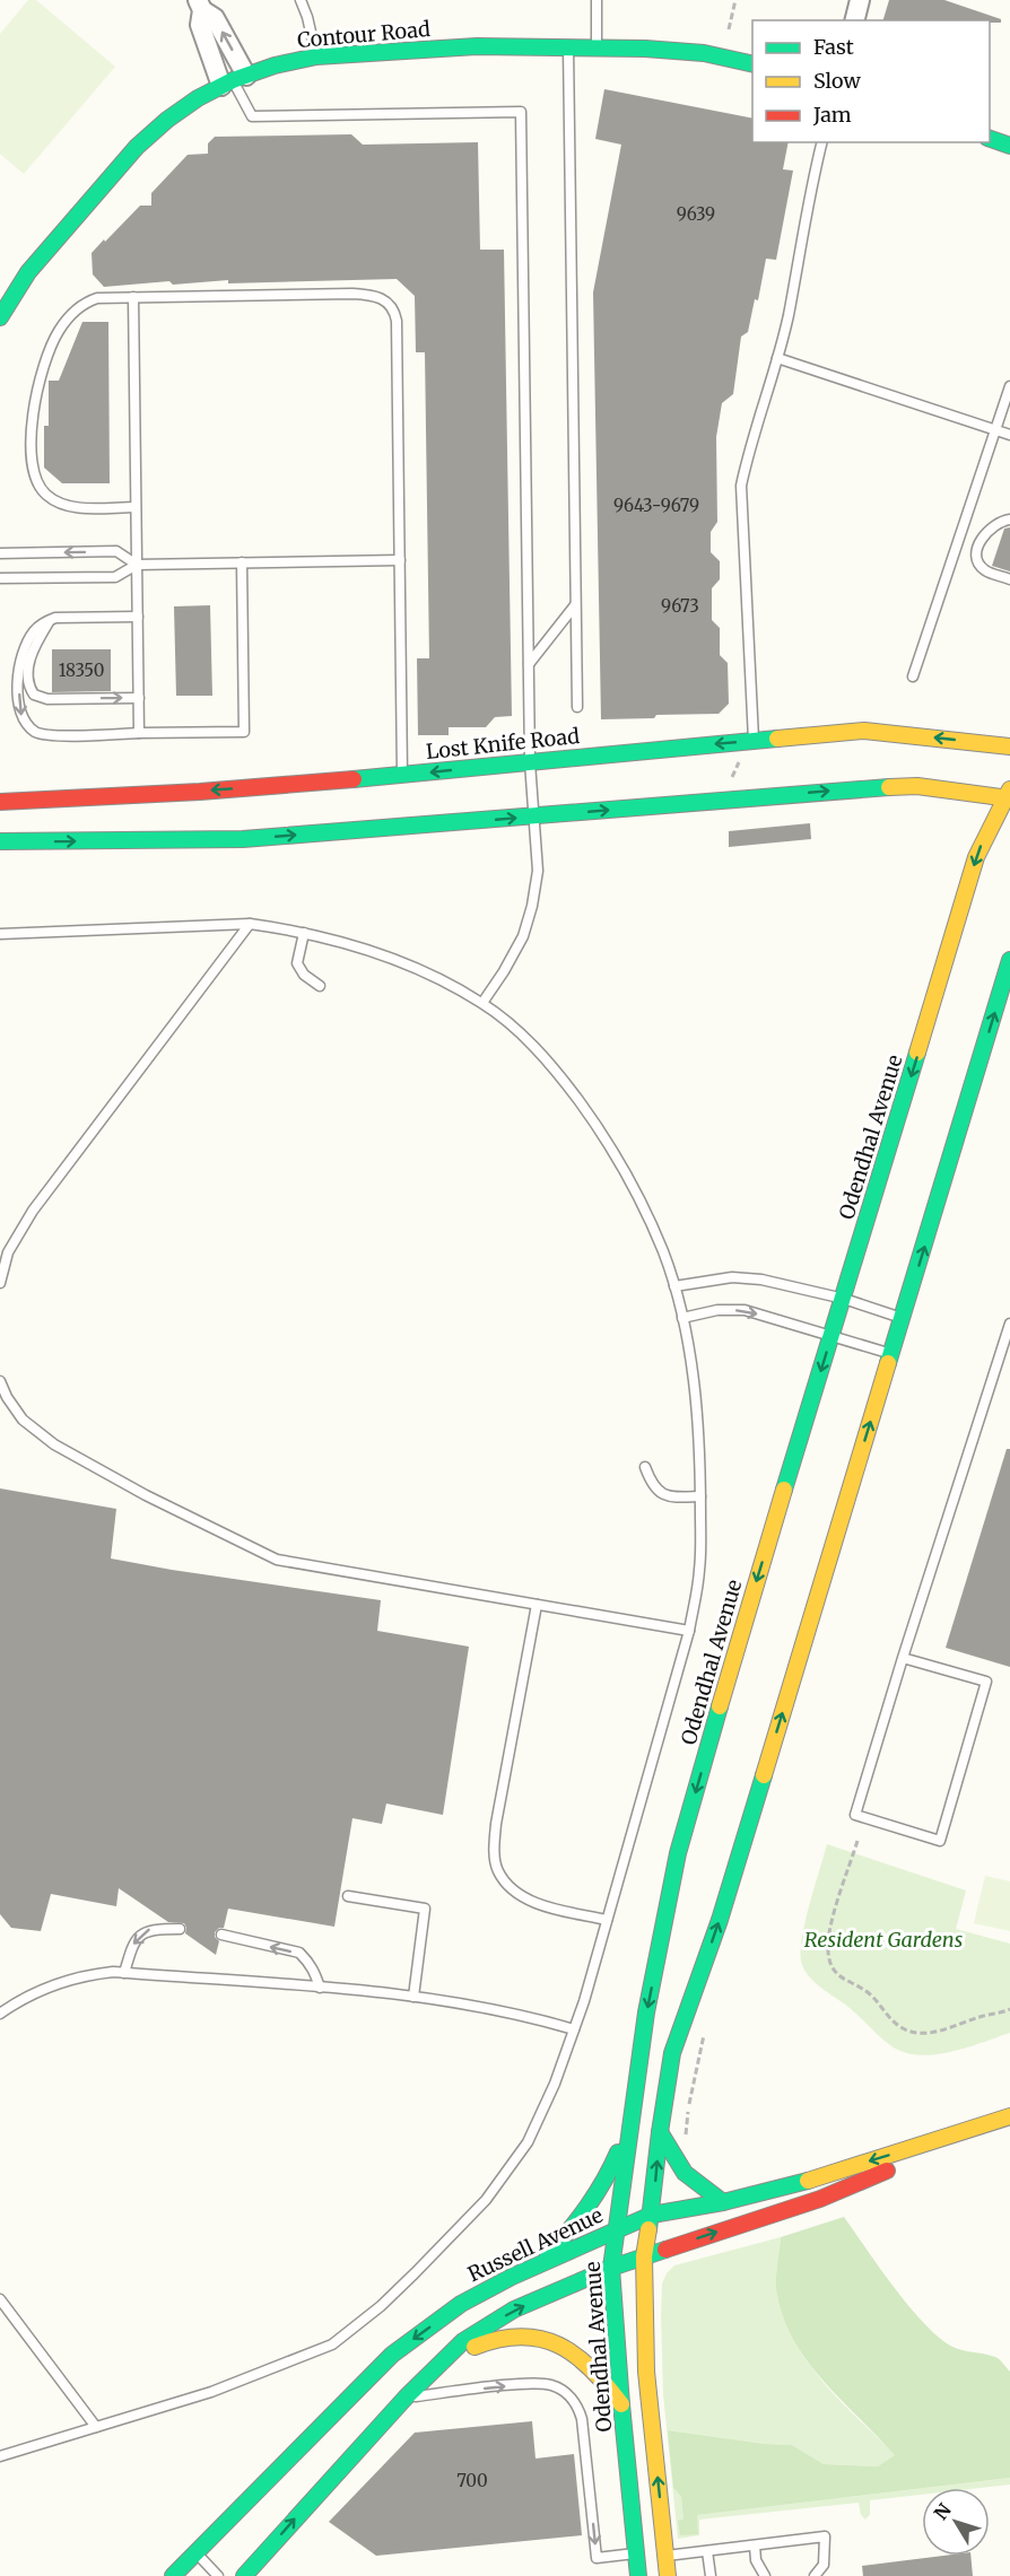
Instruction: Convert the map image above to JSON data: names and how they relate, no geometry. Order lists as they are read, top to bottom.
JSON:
{
  "streets": {
    "street": [
      "Contour Road",
      "Lost Knife Road",
      "Odendhal Avenue",
      "Russell Avenue"
    ]
  },
  "crossings": [
    ["Odendhal Avenue", "Russell Avenue"]
  ],
  "parks": ["Resident Gardens"],
  "house_numbers": [
    "9639",
    "9643-9679",
    "9673",
    "18350",
    "700"
  ],
  "legend": ["Fast", "Slow", "Jam"],
  "north": "top left"
}
